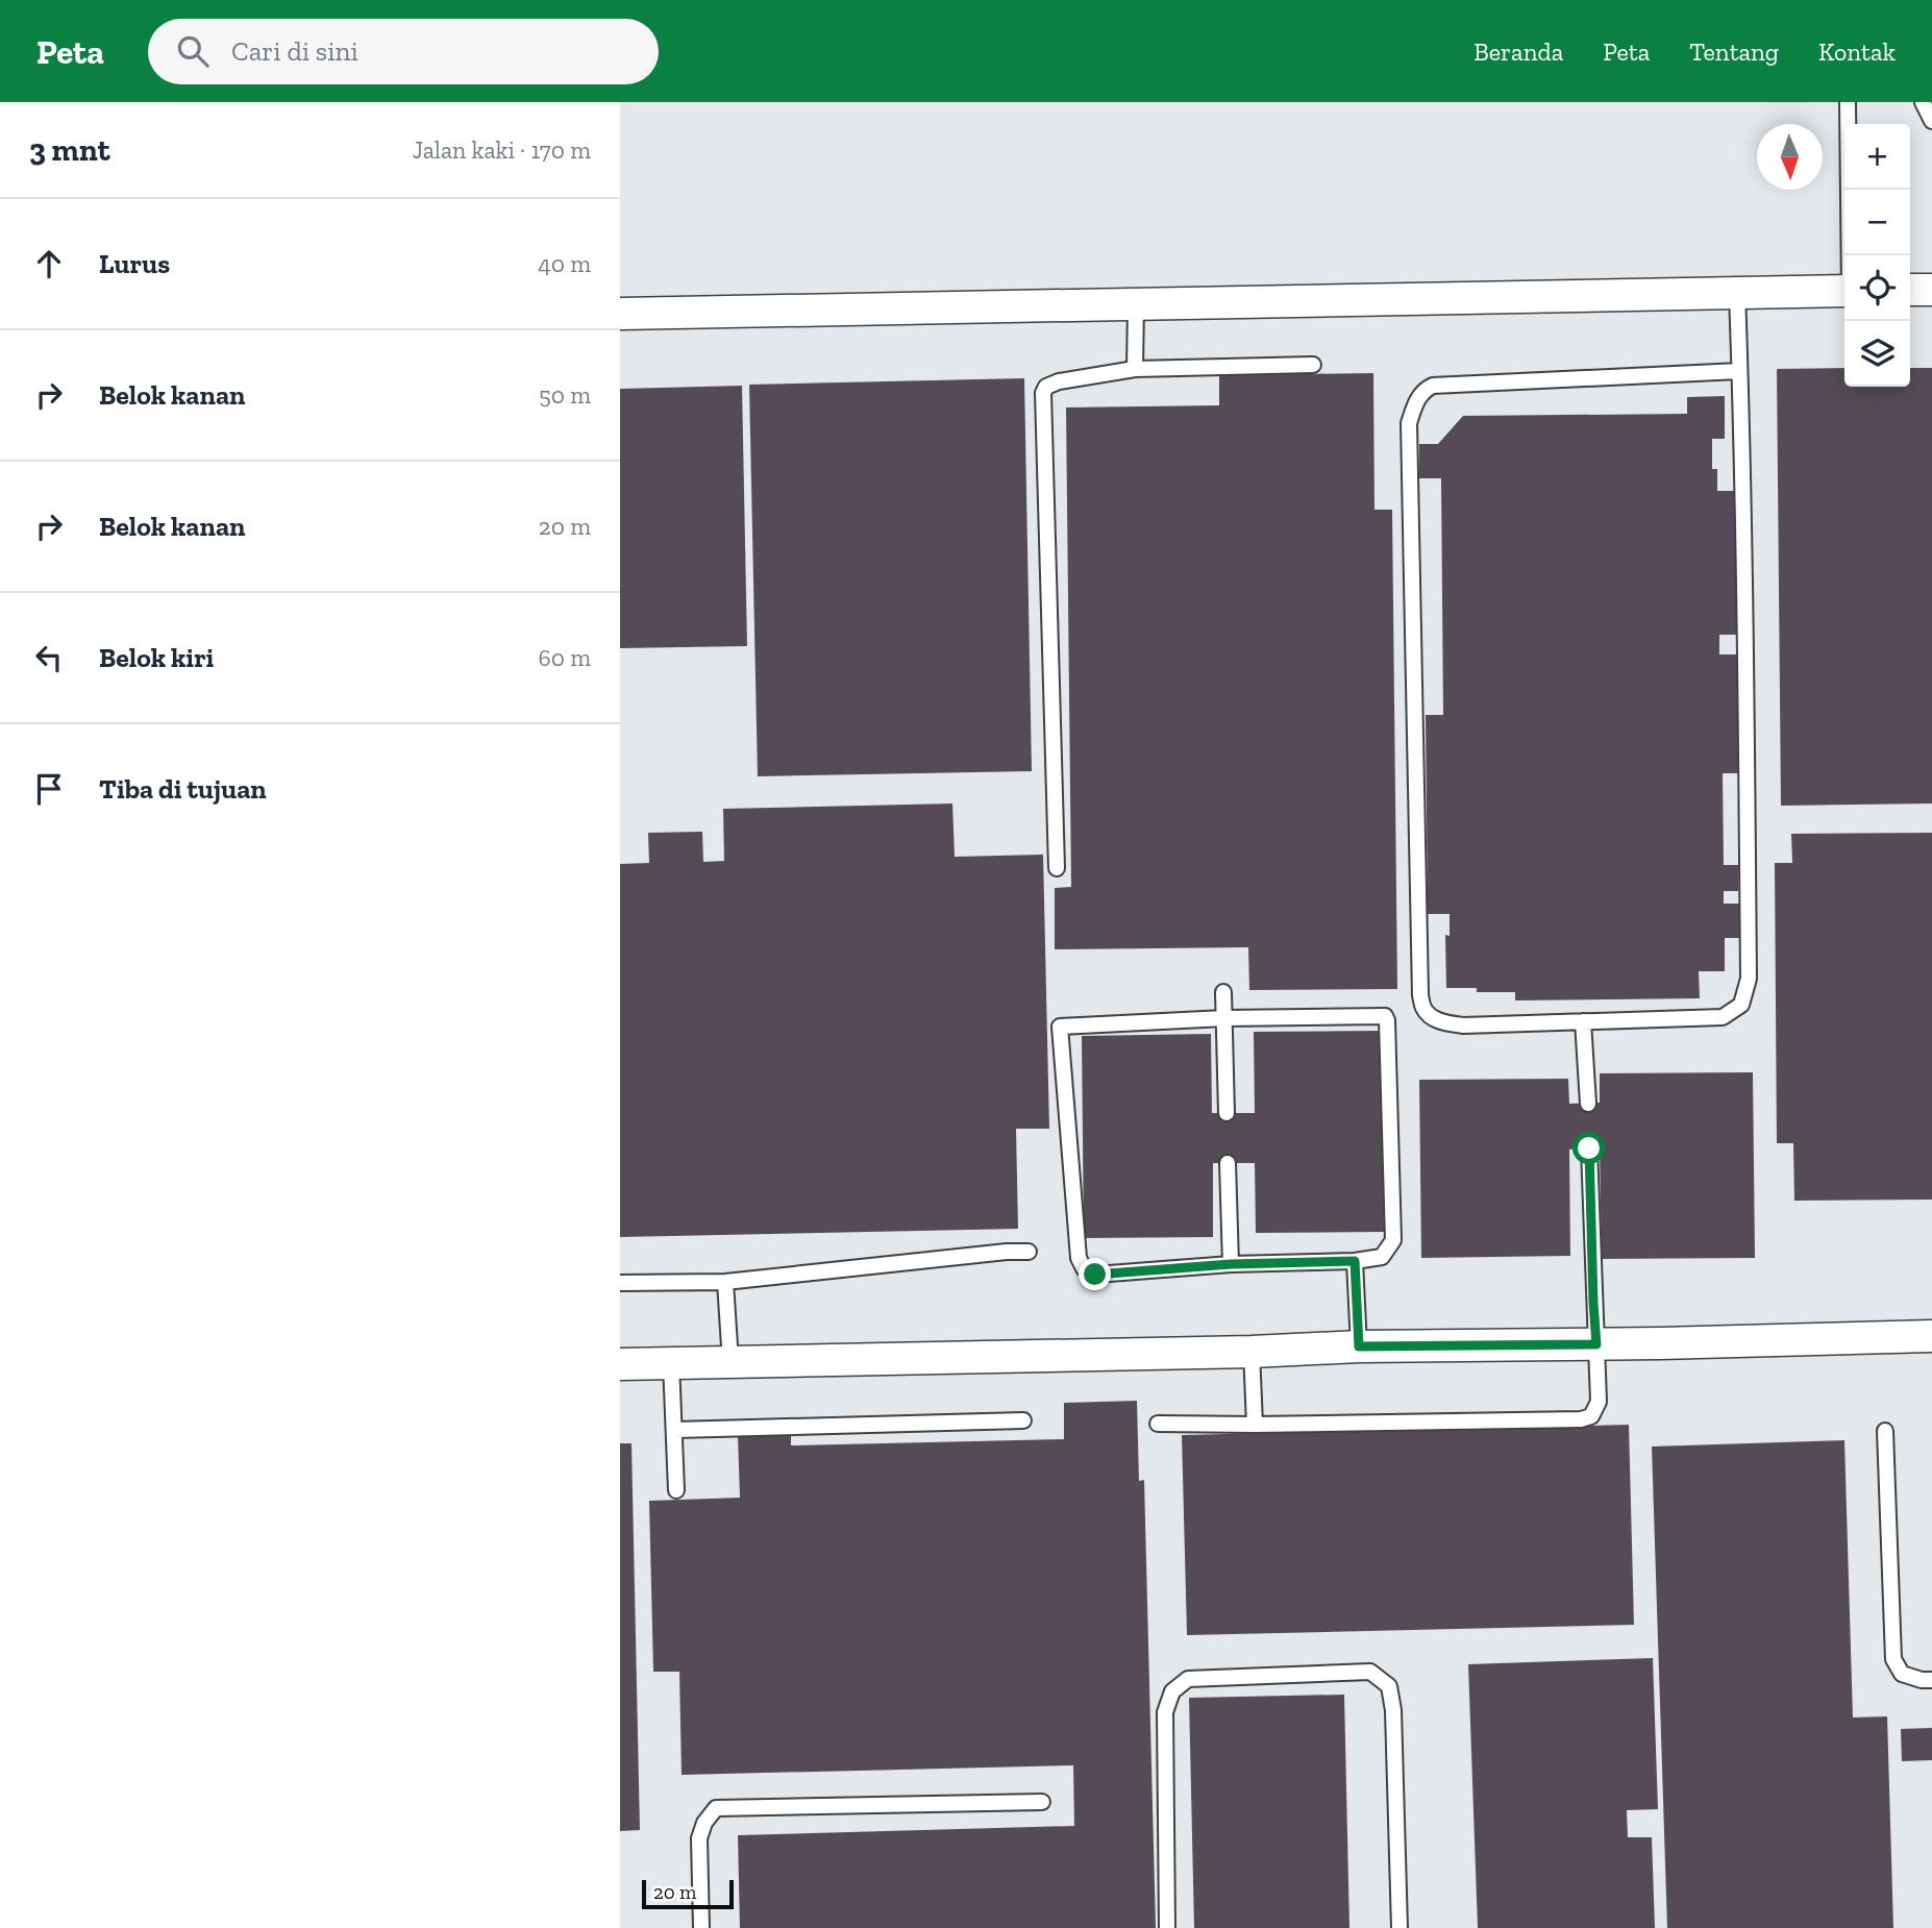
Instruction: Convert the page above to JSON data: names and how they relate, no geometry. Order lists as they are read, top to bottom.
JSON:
{
  "scale_bar": "20 m",
  "north": "bottom",
  "page": {
    "header": "Peta",
    "search": "Cari di sini",
    "nav": [
      "Beranda",
      "Peta",
      "Tentang",
      "Kontak"
    ],
    "heading": ["3 mnt", "Jalan kaki · 170 m"],
    "map_buttons": ["+", "−"],
    "list": [
      ["Lurus", "40 m"],
      ["Belok kanan", "50 m"],
      ["Belok kanan", "20 m"],
      ["Belok kiri", "60 m"],
      "Tiba di tujuan"
    ],
    "scale": "20 m"
  }
}
